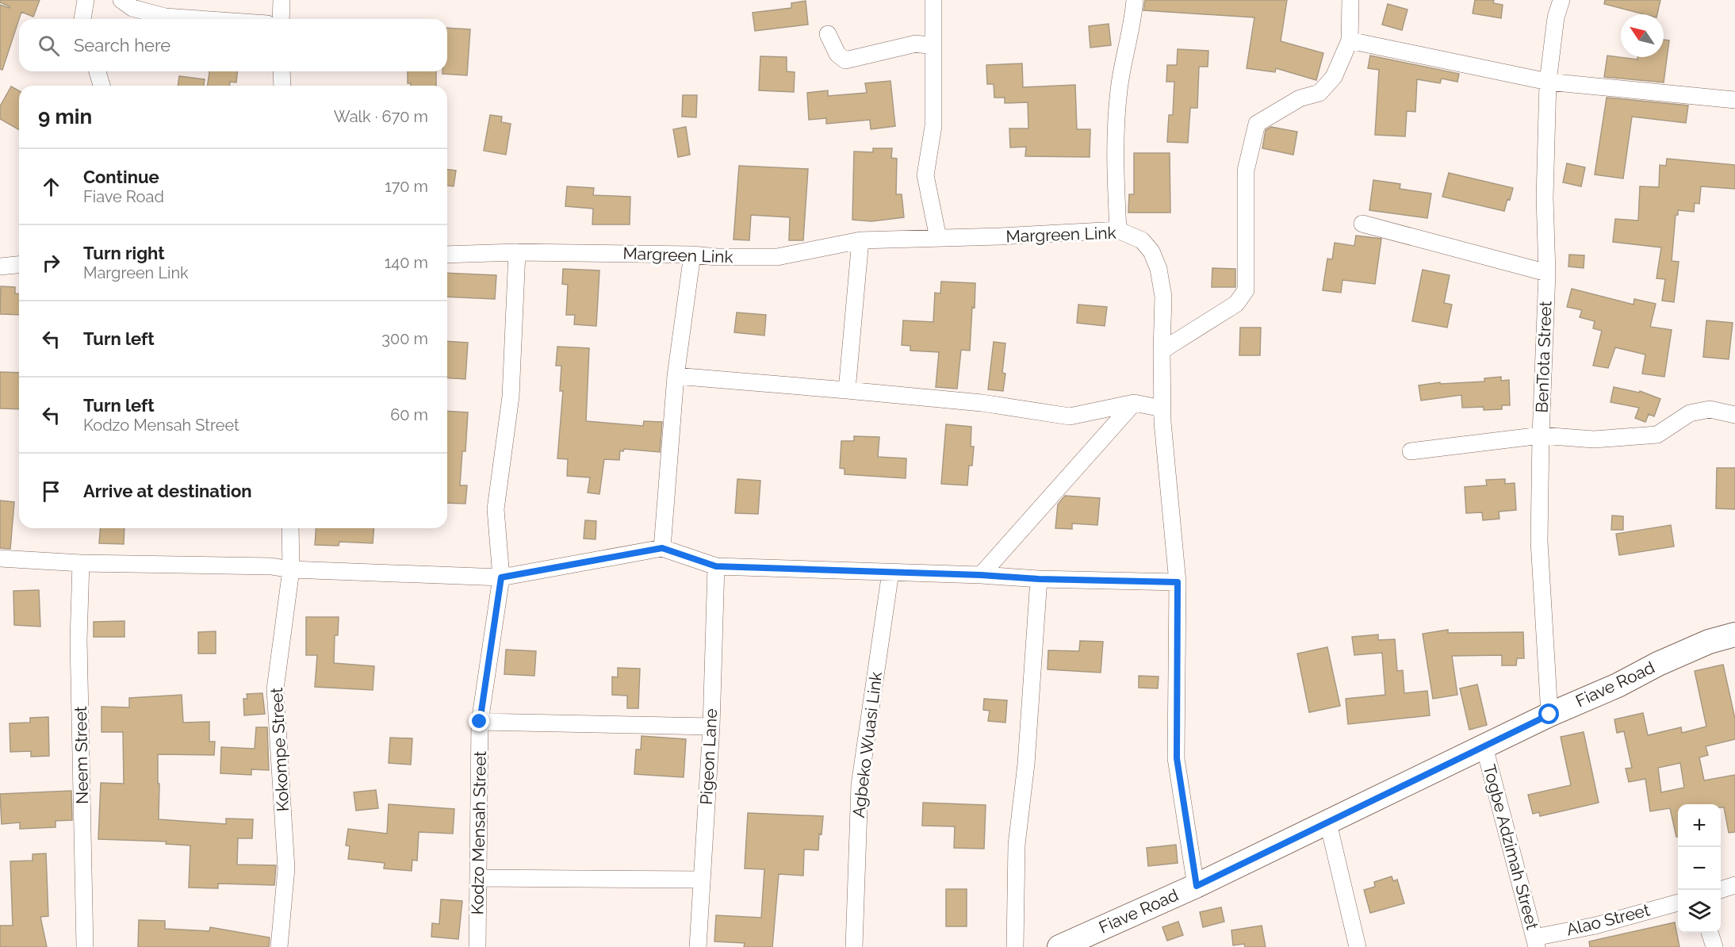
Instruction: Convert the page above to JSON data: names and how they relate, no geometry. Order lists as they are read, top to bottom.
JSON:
{
  "streets": {
    "street": [
      "Margreen Link",
      "BenTota Street",
      "Fiave Road",
      "Agbeko Wuasi Link",
      "Kokompe Street",
      "Neem Street",
      "Pigeon Lane",
      "Kodzo Mensah Street",
      "Togbe Adzimah Street",
      "Alao Street"
    ]
  },
  "crossings": [
    ["Margreen Link", "Fiave Road"],
    ["Margreen Link", "Kodzo Mensah Street"],
    ["BenTota Street", "Fiave Road"],
    ["Fiave Road", "Togbe Adzimah Street"],
    ["Togbe Adzimah Street", "Alao Street"]
  ],
  "north": "top left",
  "page": {
    "search": "Search here",
    "heading": ["9 min", "Walk · 670 m"],
    "list": [
      ["Continue", "Fiave Road", "170 m"],
      ["Turn right", "Margreen Link", "140 m"],
      ["Turn left", "300 m"],
      ["Turn left", "Kodzo Mensah Street", "60 m"],
      "Arrive at destination"
    ],
    "map_buttons": ["+", "−"]
  }
}
